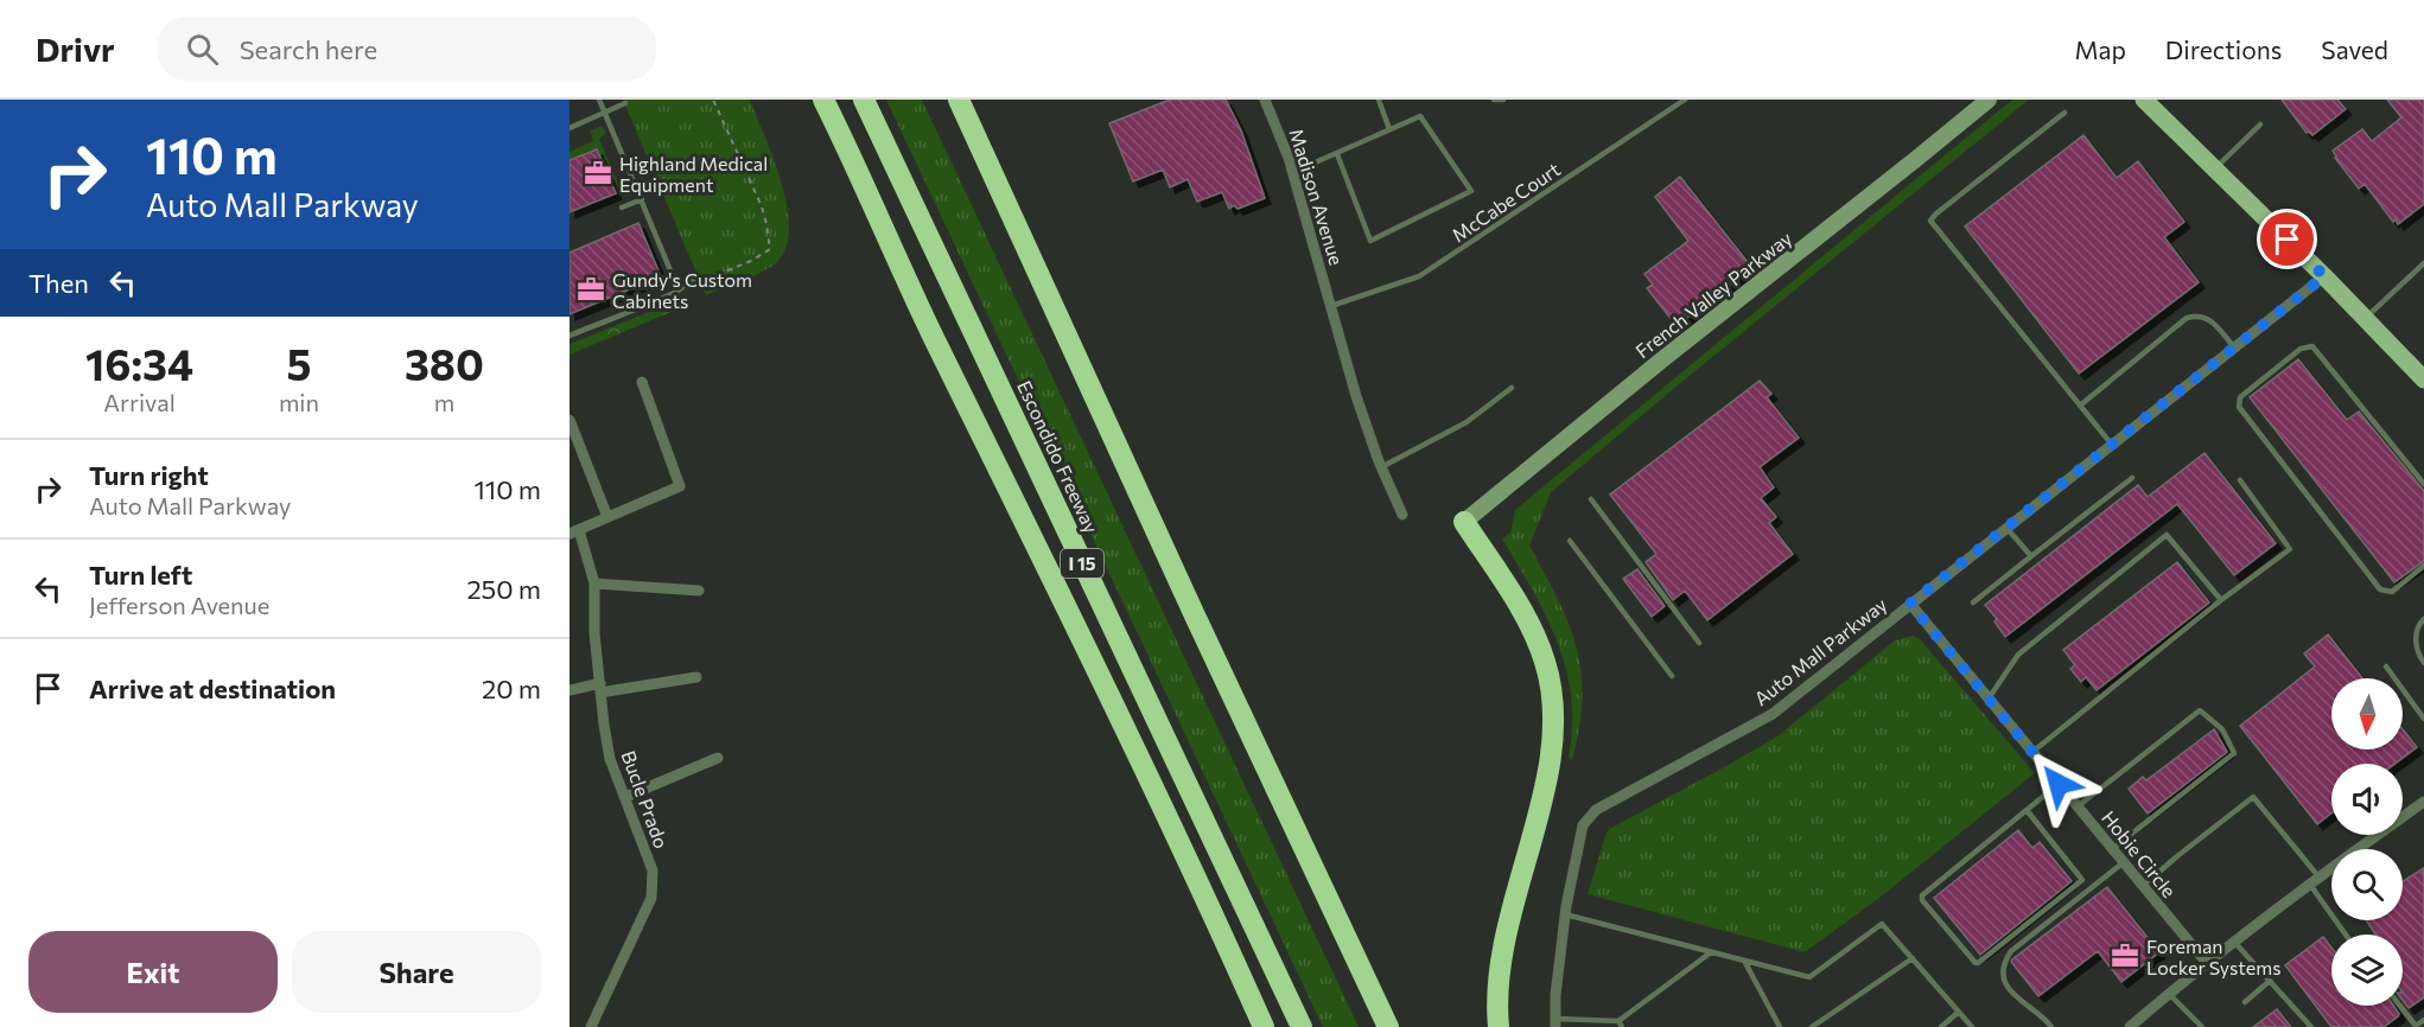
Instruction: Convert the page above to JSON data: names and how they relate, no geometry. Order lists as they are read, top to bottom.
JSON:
{
  "streets": {
    "highway": ["Escondido Freeway", "I 15"],
    "main road": ["French Valley Parkway"],
    "street": [
      "Madison Avenue",
      "Auto Mall Parkway",
      "Bucle Prado",
      "Hobie Circle"
    ],
    "lane": ["McCabe Court"]
  },
  "crossings": [
    ["Madison Avenue", "McCabe Court"],
    ["Auto Mall Parkway", "Hobie Circle"]
  ],
  "places": {
    "office": ["Highland Medical Equipment", "Gundy's Custom Cabinets", "Foreman Locker Systems"]
  },
  "north": "bottom",
  "page": {
    "header": "Drivr",
    "search": "Search here",
    "nav": ["Map", "Directions", "Saved"],
    "turn": ["110 m", "Auto Mall Parkway"],
    "then": "Then",
    "eta": [
      "16:34",
      "Arrival",
      "5",
      "min",
      "380",
      "m"
    ],
    "list": [
      {
        "name": "Turn right",
        "note": "Auto Mall Parkway",
        "value": "110 m"
      },
      {
        "name": "Turn left",
        "note": "Jefferson Avenue",
        "value": "250 m"
      },
      {
        "name": "Arrive at destination",
        "value": "20 m"
      }
    ],
    "buttons": ["Exit", "Share"]
  }
}
